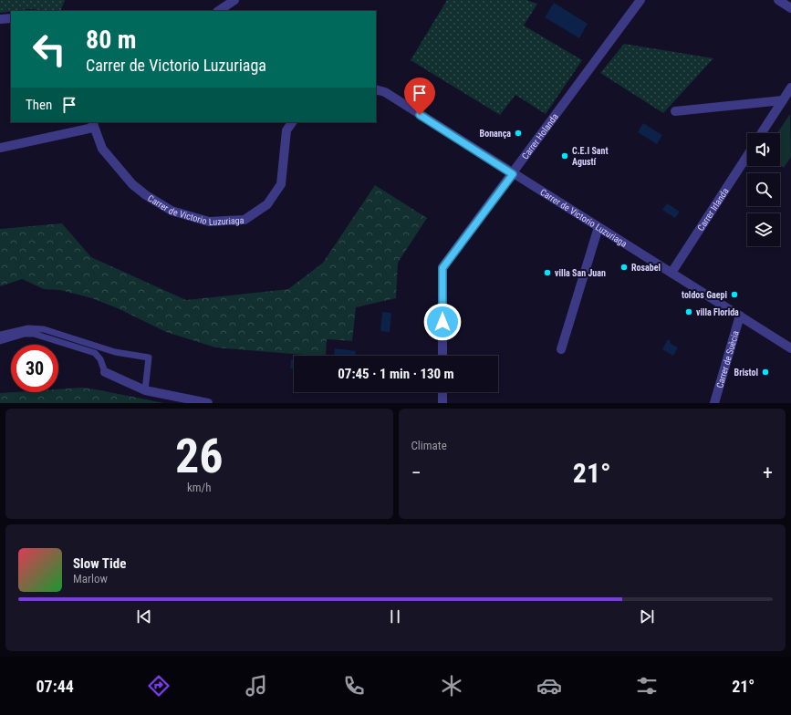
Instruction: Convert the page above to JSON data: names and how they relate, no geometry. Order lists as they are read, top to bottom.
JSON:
{
  "streets": {
    "street": [
      "Carrer Holanda",
      "Carrer de Victorio Luzuriaga",
      "Carrer Irlanda",
      "Carrer de Suècia"
    ]
  },
  "crossings": [
    ["Carrer Holanda", "Carrer de Victorio Luzuriaga"],
    ["Carrer de Victorio Luzuriaga", "Carrer Irlanda"],
    ["Carrer de Victorio Luzuriaga", "Carrer de Suècia"]
  ],
  "places": [
    "Bonança",
    "C.E.I Sant Agustí",
    "Rosabel",
    "villa San Juan",
    "toldos Gaepi",
    "villa Florida",
    "Bristol"
  ],
  "page": {
    "turn": ["80 m", "Carrer de Victorio Luzuriaga"],
    "then": "Then",
    "limit": "30",
    "trip": "07:45 · 1 min · 130 m",
    "tile": [
      ["26", "km/h"],
      "Climate"
    ],
    "heat": ["−", "21°", "+"],
    "song": ["Slow Tide", "Marlow"],
    "tabs": ["07:44", "21°"]
  }
}
